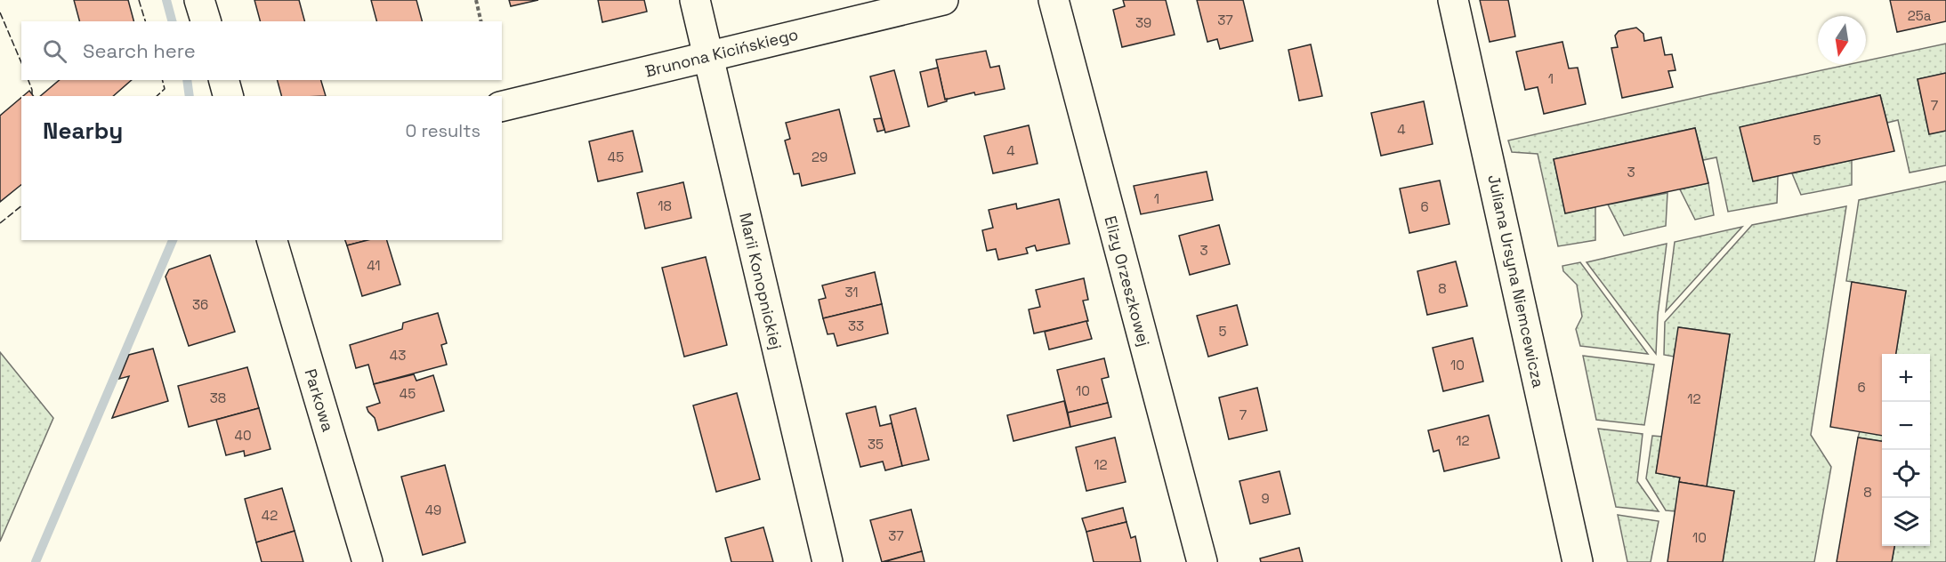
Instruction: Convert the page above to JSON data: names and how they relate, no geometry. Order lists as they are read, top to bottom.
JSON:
{
  "streets": {
    "street": [
      "Brunona Kicińskiego",
      "Marii Konopnickiej",
      "Elizy Orzeszkowej",
      "Juliana Ursyna Niemcewicza",
      "Parkowa"
    ]
  },
  "crossings": [
    ["Brunona Kicińskiego", "Marii Konopnickiej"]
  ],
  "house_numbers": [
    "25a",
    "37",
    "39",
    "1",
    "7",
    "4",
    "5",
    "4",
    "45",
    "29",
    "3",
    "1",
    "18",
    "6",
    "3",
    "41",
    "8",
    "31",
    "36",
    "33",
    "5",
    "43",
    "10",
    "6",
    "10",
    "45",
    "38",
    "12",
    "7",
    "40",
    "12",
    "35",
    "12",
    "8",
    "9",
    "49",
    "42",
    "37",
    "10"
  ],
  "north": "bottom",
  "page": {
    "search": "Search here",
    "heading": ["Nearby", "0 results"],
    "map_buttons": ["+", "−"]
  }
}
